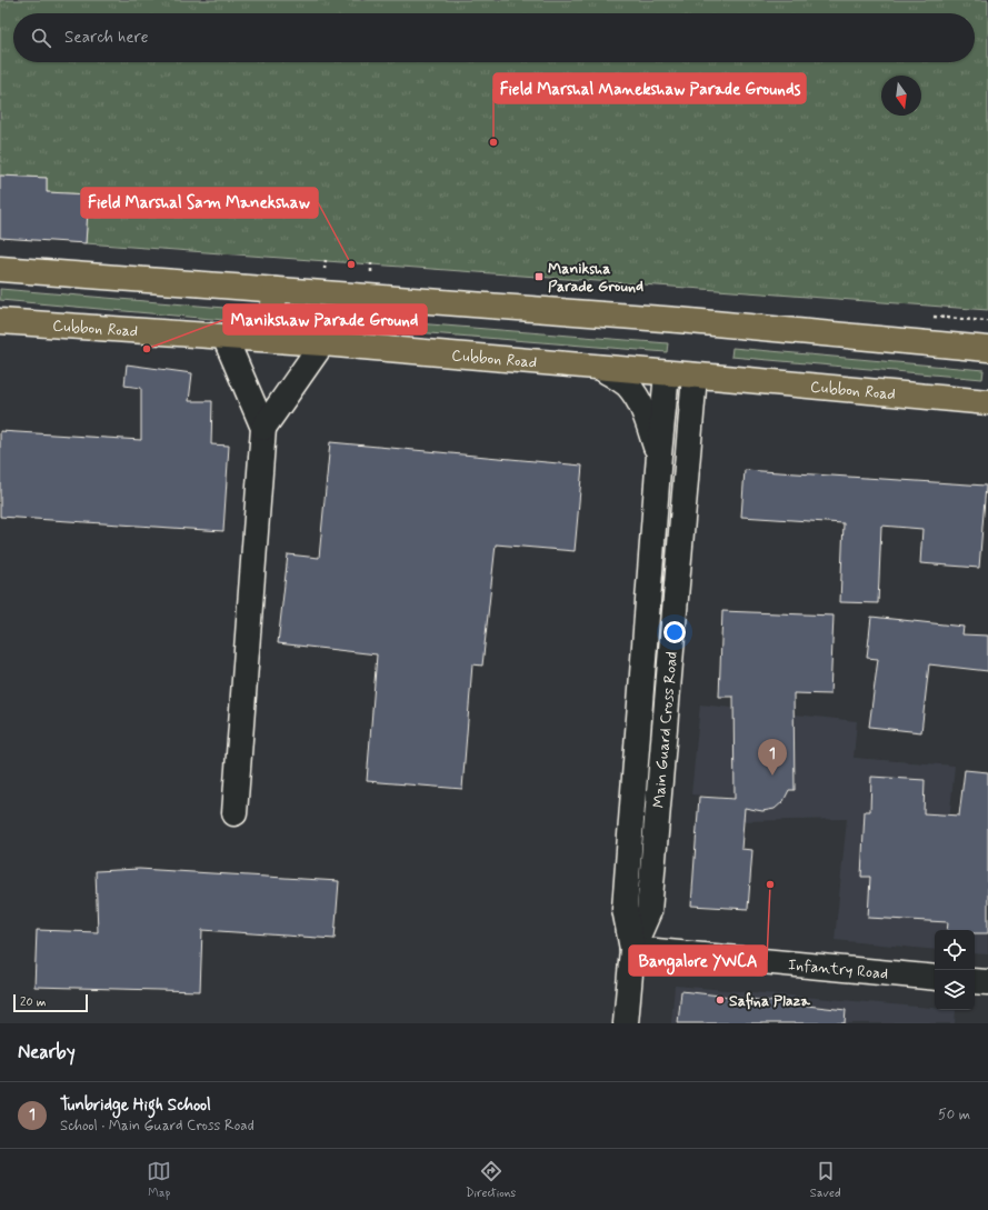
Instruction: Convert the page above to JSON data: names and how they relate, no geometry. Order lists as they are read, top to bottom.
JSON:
{
  "streets": {
    "main road": ["Cubbon Road"],
    "street": ["Main Guard Cross Road", "Infantry Road"]
  },
  "crossings": [
    ["Cubbon Road", "Main Guard Cross Road"],
    ["Main Guard Cross Road", "Infantry Road"]
  ],
  "places": {
    "other": [
      "Field Marshal Manekshaw Parade Grounds",
      "Field Marshal Sam Manekshaw",
      "Manikshaw Parade Ground",
      "Bangalore YWCA",
      "Safina Plaza"
    ],
    "transit": ["Maniksha Parade Ground"]
  },
  "scale_bar": "20 m",
  "north": "bottom",
  "page": {
    "search": "Search here",
    "pins": "1",
    "scale": "20 m",
    "heading": "Nearby",
    "list": [
      {
        "mark": "1",
        "name": "Tunbridge High School",
        "note": "School · Main Guard Cross Road",
        "value": "50 m"
      }
    ],
    "nav": ["Map", "Directions", "Saved"]
  }
}
